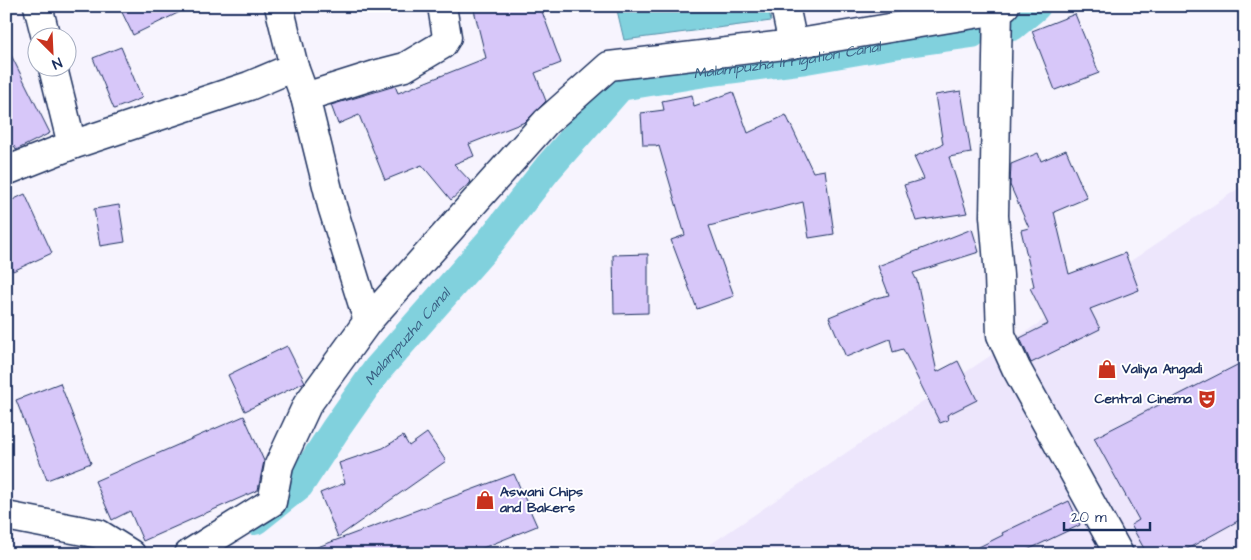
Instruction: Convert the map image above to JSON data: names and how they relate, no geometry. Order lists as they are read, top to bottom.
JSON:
{
  "water": ["Malampuzha Irrigation Canal", "Malampuzha Canal"],
  "places": {
    "shop": ["Valiya Angadi", "Aswani Chips and Bakers"],
    "theatre": ["Central Cinema"]
  },
  "scale_bar": "20 m",
  "north": "bottom right"
}
